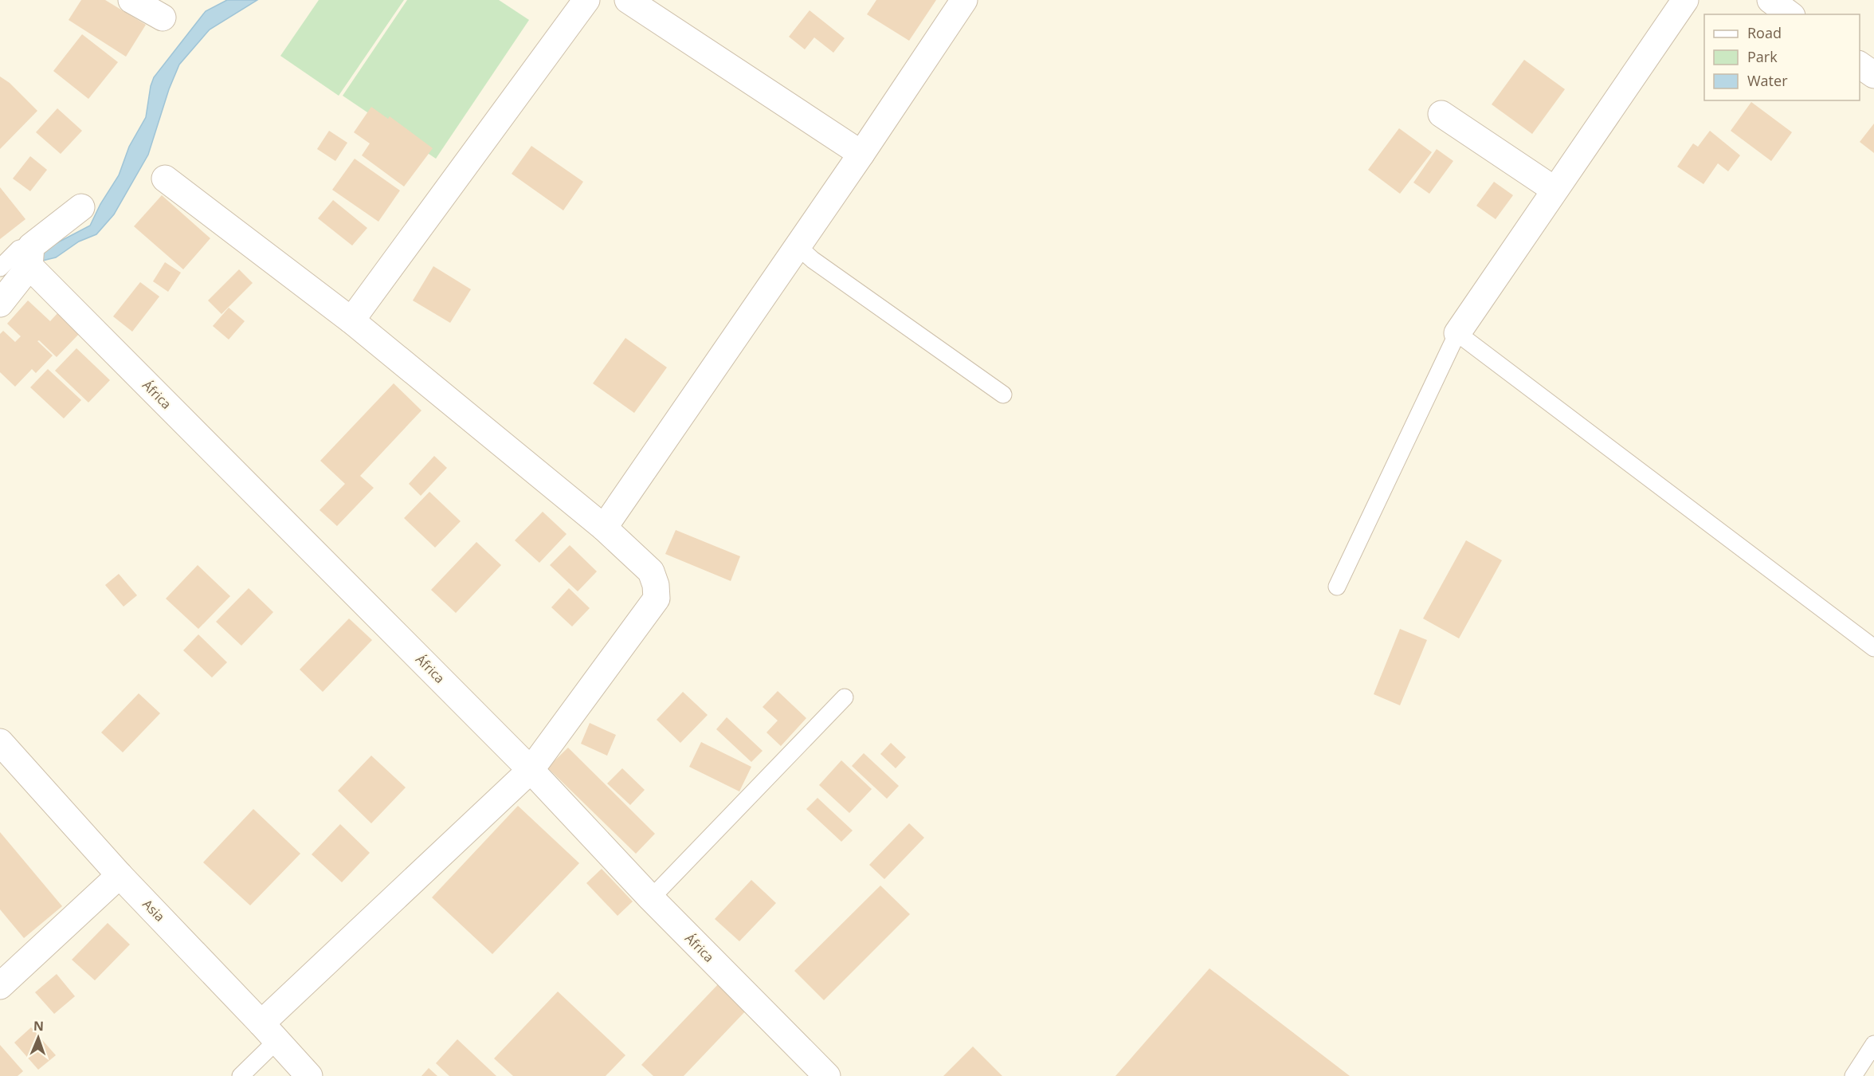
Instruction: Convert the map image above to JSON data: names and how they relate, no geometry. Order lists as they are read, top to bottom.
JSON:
{
  "streets": {
    "street": ["África", "Asia"]
  },
  "legend": ["Road", "Park", "Water"],
  "north": "top"
}
